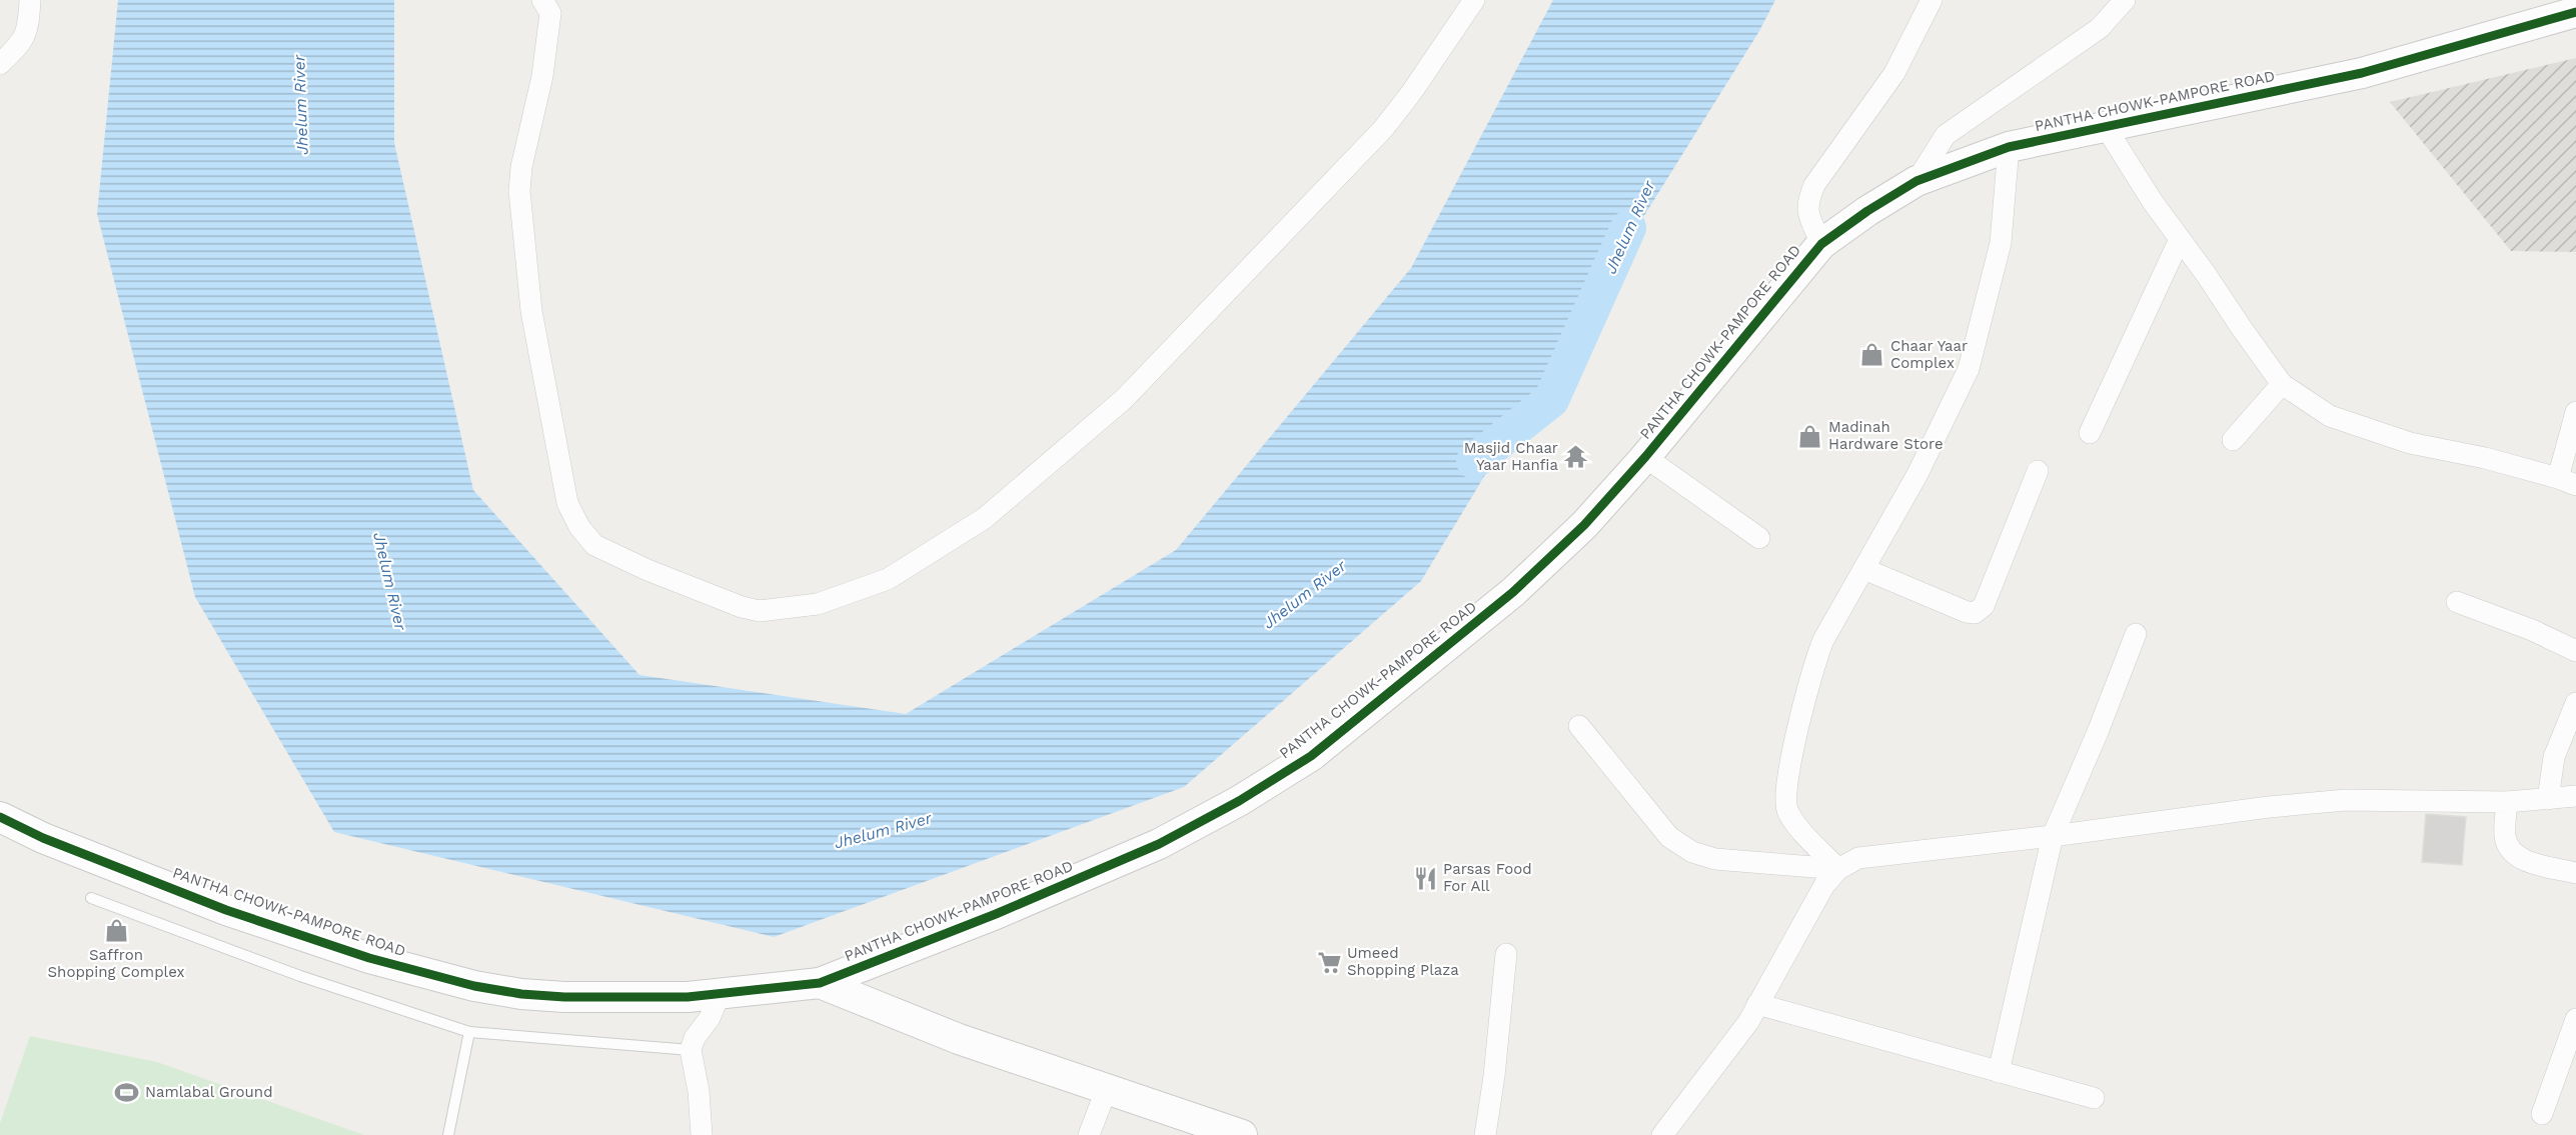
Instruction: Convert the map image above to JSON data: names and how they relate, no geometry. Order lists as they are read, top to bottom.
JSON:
{
  "streets": {
    "main road": ["PANTHA CHOWK-PAMPORE ROAD"]
  },
  "water": ["Jhelum River"],
  "places": {
    "shop": ["Chaar Yaar Complex", "Madinah Hardware Store", "Saffron Shopping Complex"],
    "temple": ["Masjid Chaar Yaar Hanfia"],
    "restaurant": ["Parsas Food For All"],
    "supermarket": ["Umeed Shopping Plaza"],
    "sports": ["Namlabal Ground"]
  }
}
